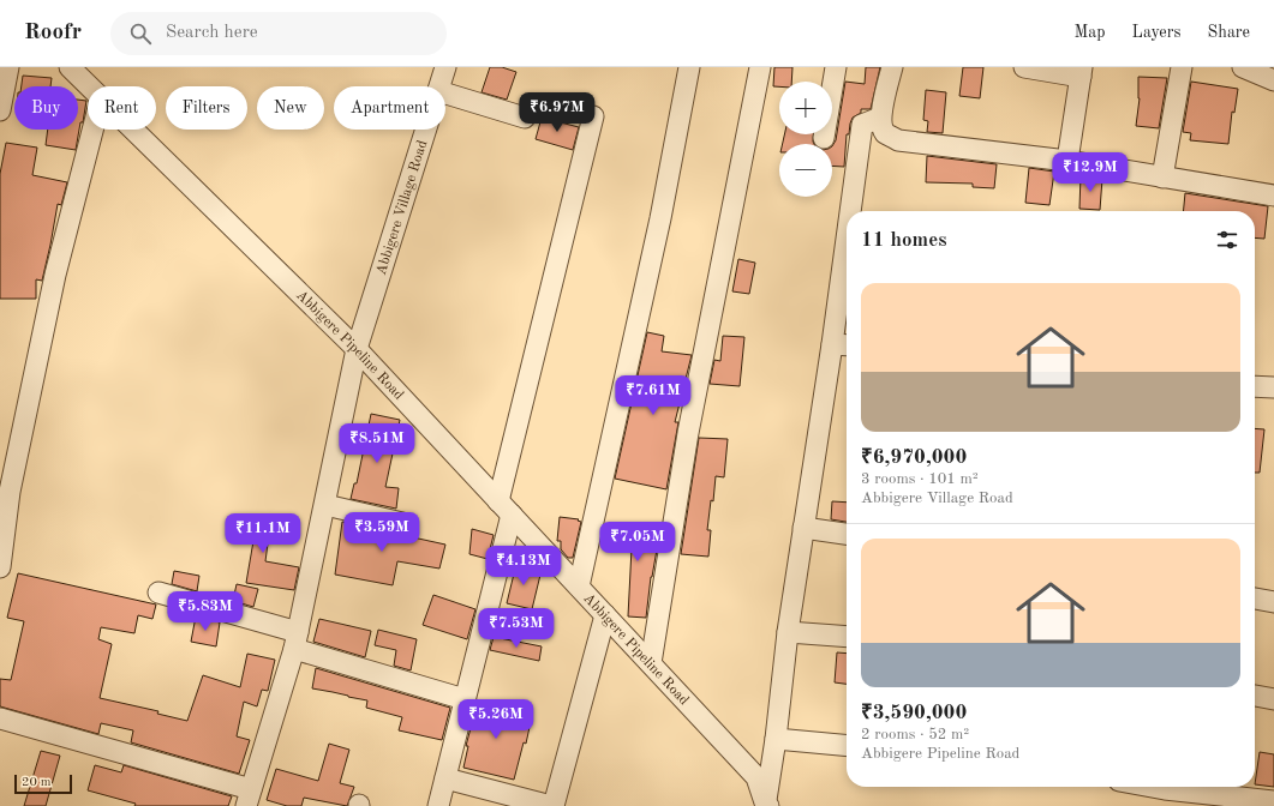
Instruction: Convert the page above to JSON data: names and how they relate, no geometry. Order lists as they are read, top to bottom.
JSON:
{
  "streets": {
    "street": ["Abbigere Village Road", "Abbigere Pipeline Road"]
  },
  "crossings": [
    ["Abbigere Village Road", "Abbigere Pipeline Road"]
  ],
  "scale_bar": "20 m",
  "page": {
    "header": "Roofr",
    "search": "Search here",
    "nav": ["Map", "Layers", "Share"],
    "map_buttons": ["+", "−"],
    "chip": [
      "Buy",
      "Rent",
      "Filters",
      "New",
      "Apartment"
    ],
    "price": [
      "₹6.97M",
      "₹12.9M",
      "₹7.61M",
      "₹8.51M",
      "₹3.59M",
      "₹11.1M",
      "₹7.05M",
      "₹4.13M",
      "₹5.83M",
      "₹7.53M",
      "₹5.26M"
    ],
    "heading": "11 homes",
    "list": [
      {
        "name": "₹6,970,000",
        "note": "3 rooms · 101 m² · Abbigere Village Road"
      },
      {
        "name": "₹3,590,000",
        "note": "2 rooms · 52 m² · Abbigere Pipeline Road"
      }
    ],
    "scale": "20 m"
  }
}
